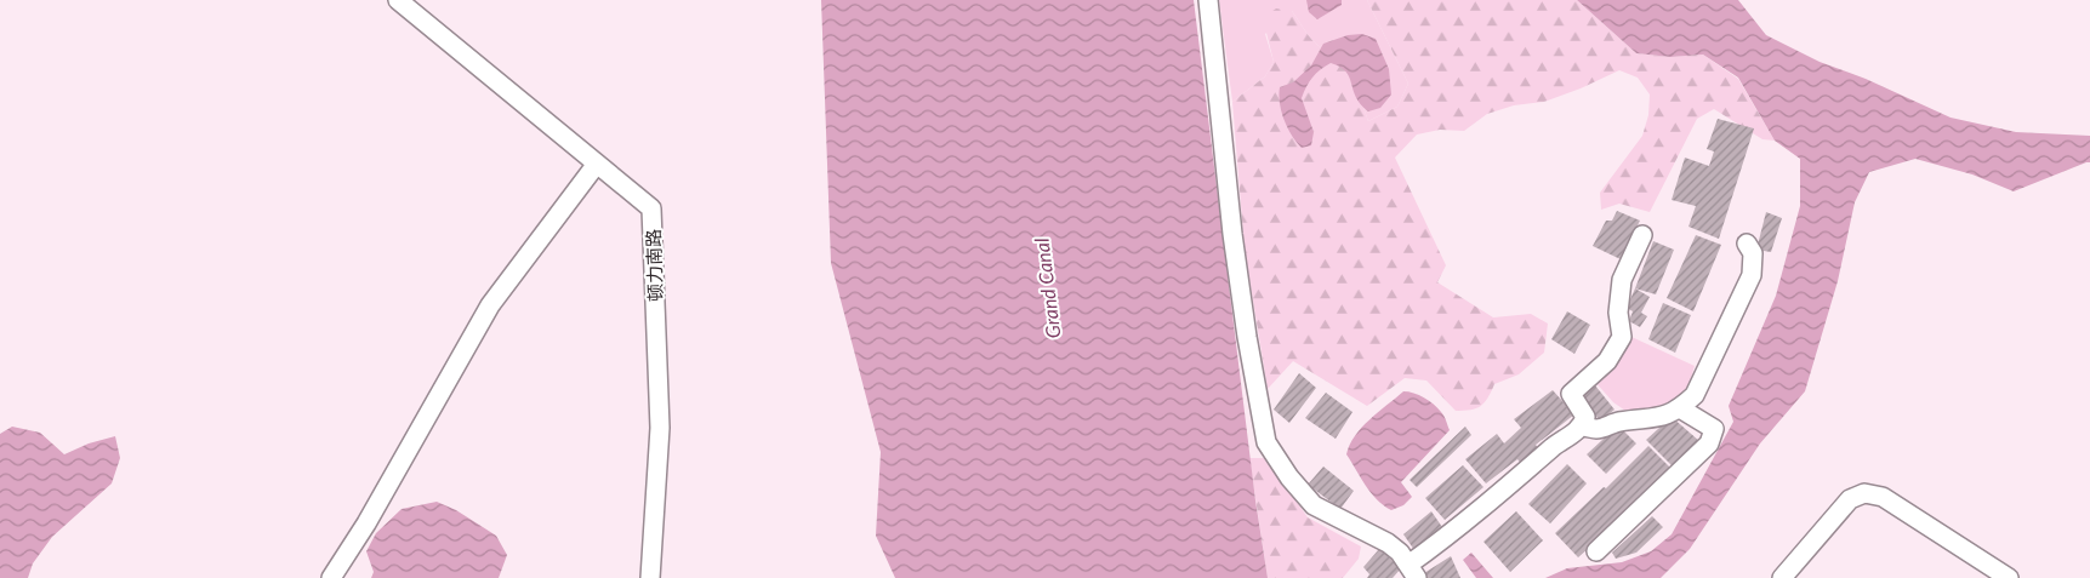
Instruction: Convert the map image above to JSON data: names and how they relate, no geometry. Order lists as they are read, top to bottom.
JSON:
{
  "streets": {
    "street": ["顿力南路"]
  },
  "water": ["Grand Canal"]
}
